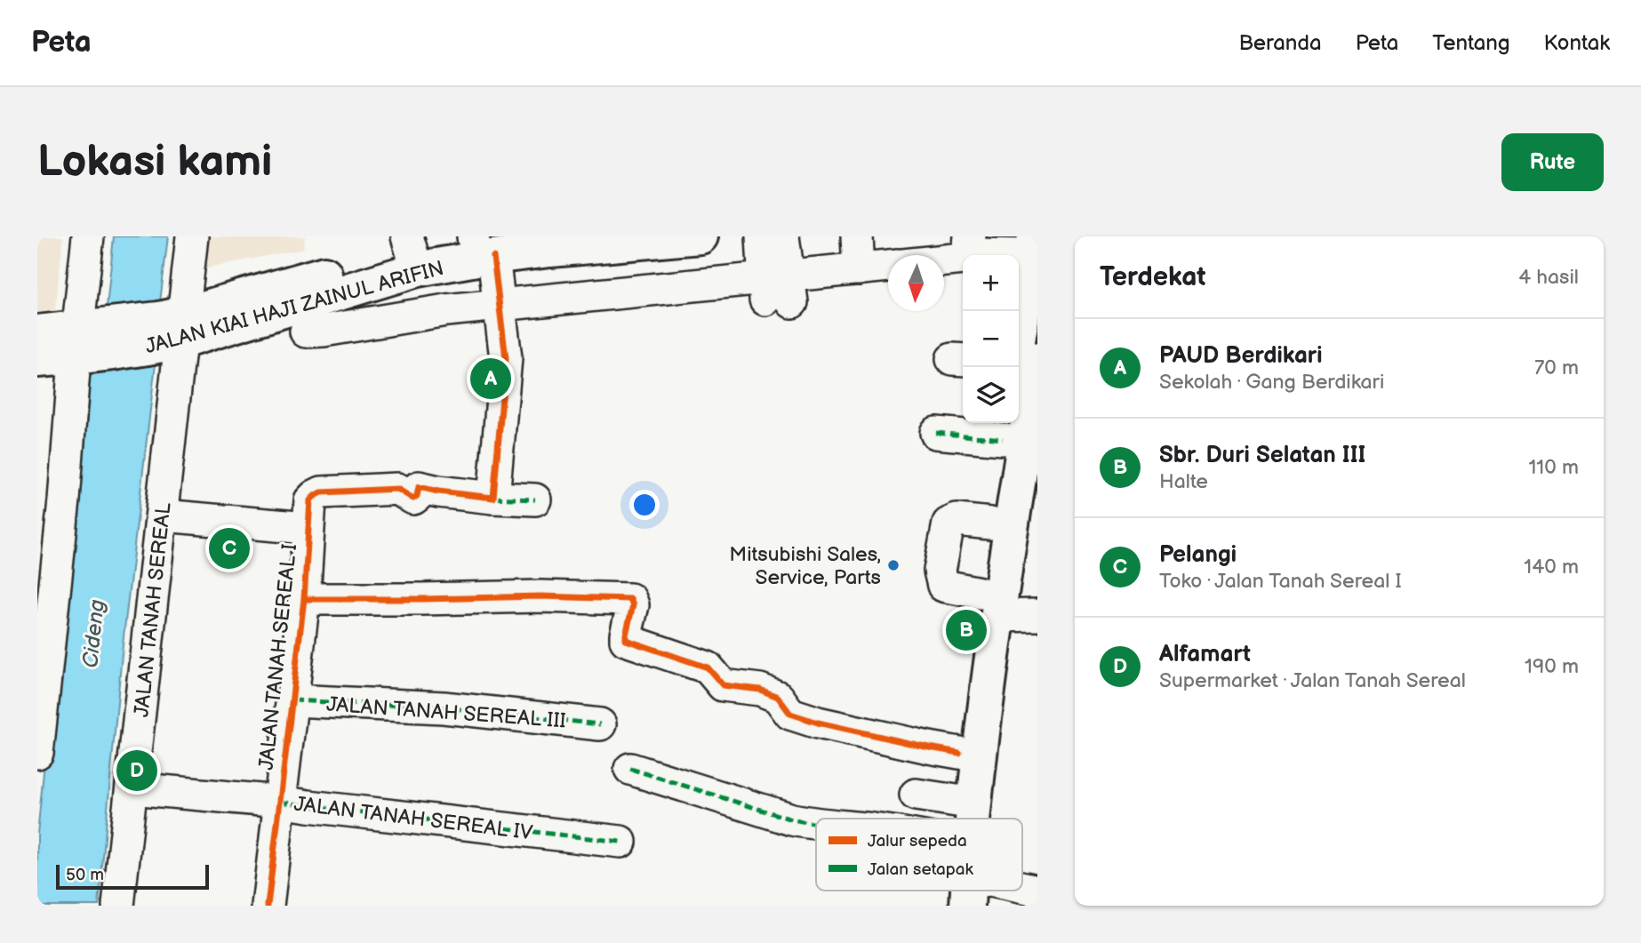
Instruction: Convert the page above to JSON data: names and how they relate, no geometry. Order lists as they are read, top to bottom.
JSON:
{
  "streets": {
    "main road": ["JALAN KIAI HAJI ZAINUL ARIFIN"],
    "street": [
      "JALAN TANAH SEREAL",
      "JALAN TANAH SEREAL I",
      "JALAN TANAH SEREAL III",
      "JALAN TANAH SEREAL IV"
    ]
  },
  "crossings": [
    ["JALAN KIAI HAJI ZAINUL ARIFIN", "JALAN TANAH SEREAL"],
    ["JALAN TANAH SEREAL", "JALAN TANAH SEREAL I"],
    ["JALAN TANAH SEREAL", "JALAN TANAH SEREAL IV"],
    ["JALAN TANAH SEREAL I", "JALAN TANAH SEREAL III"],
    ["JALAN TANAH SEREAL I", "JALAN TANAH SEREAL IV"]
  ],
  "water": ["Cideng"],
  "places": ["Mitsubishi Sales, Service, Parts"],
  "legend": ["Jalur sepeda", "Jalan setapak"],
  "scale_bar": "50 m",
  "north": "bottom",
  "page": {
    "header": "Peta",
    "nav": [
      "Beranda",
      "Peta",
      "Tentang",
      "Kontak"
    ],
    "buttons": "Rute",
    "title": "Lokasi kami",
    "heading": ["Terdekat", "4 hasil"],
    "map_buttons": ["+", "−"],
    "list": [
      {
        "mark": "A",
        "name": "PAUD Berdikari",
        "note": "Sekolah · Gang Berdikari",
        "value": "70 m"
      },
      {
        "mark": "B",
        "name": "Sbr. Duri Selatan III",
        "note": "Halte",
        "value": "110 m"
      },
      {
        "mark": "C",
        "name": "Pelangi",
        "note": "Toko · Jalan Tanah Sereal I",
        "value": "140 m"
      },
      {
        "mark": "D",
        "name": "Alfamart",
        "note": "Supermarket · Jalan Tanah Sereal",
        "value": "190 m"
      }
    ],
    "pins": [
      "A",
      "C",
      "B",
      "D"
    ],
    "scale": "50 m"
  }
}
